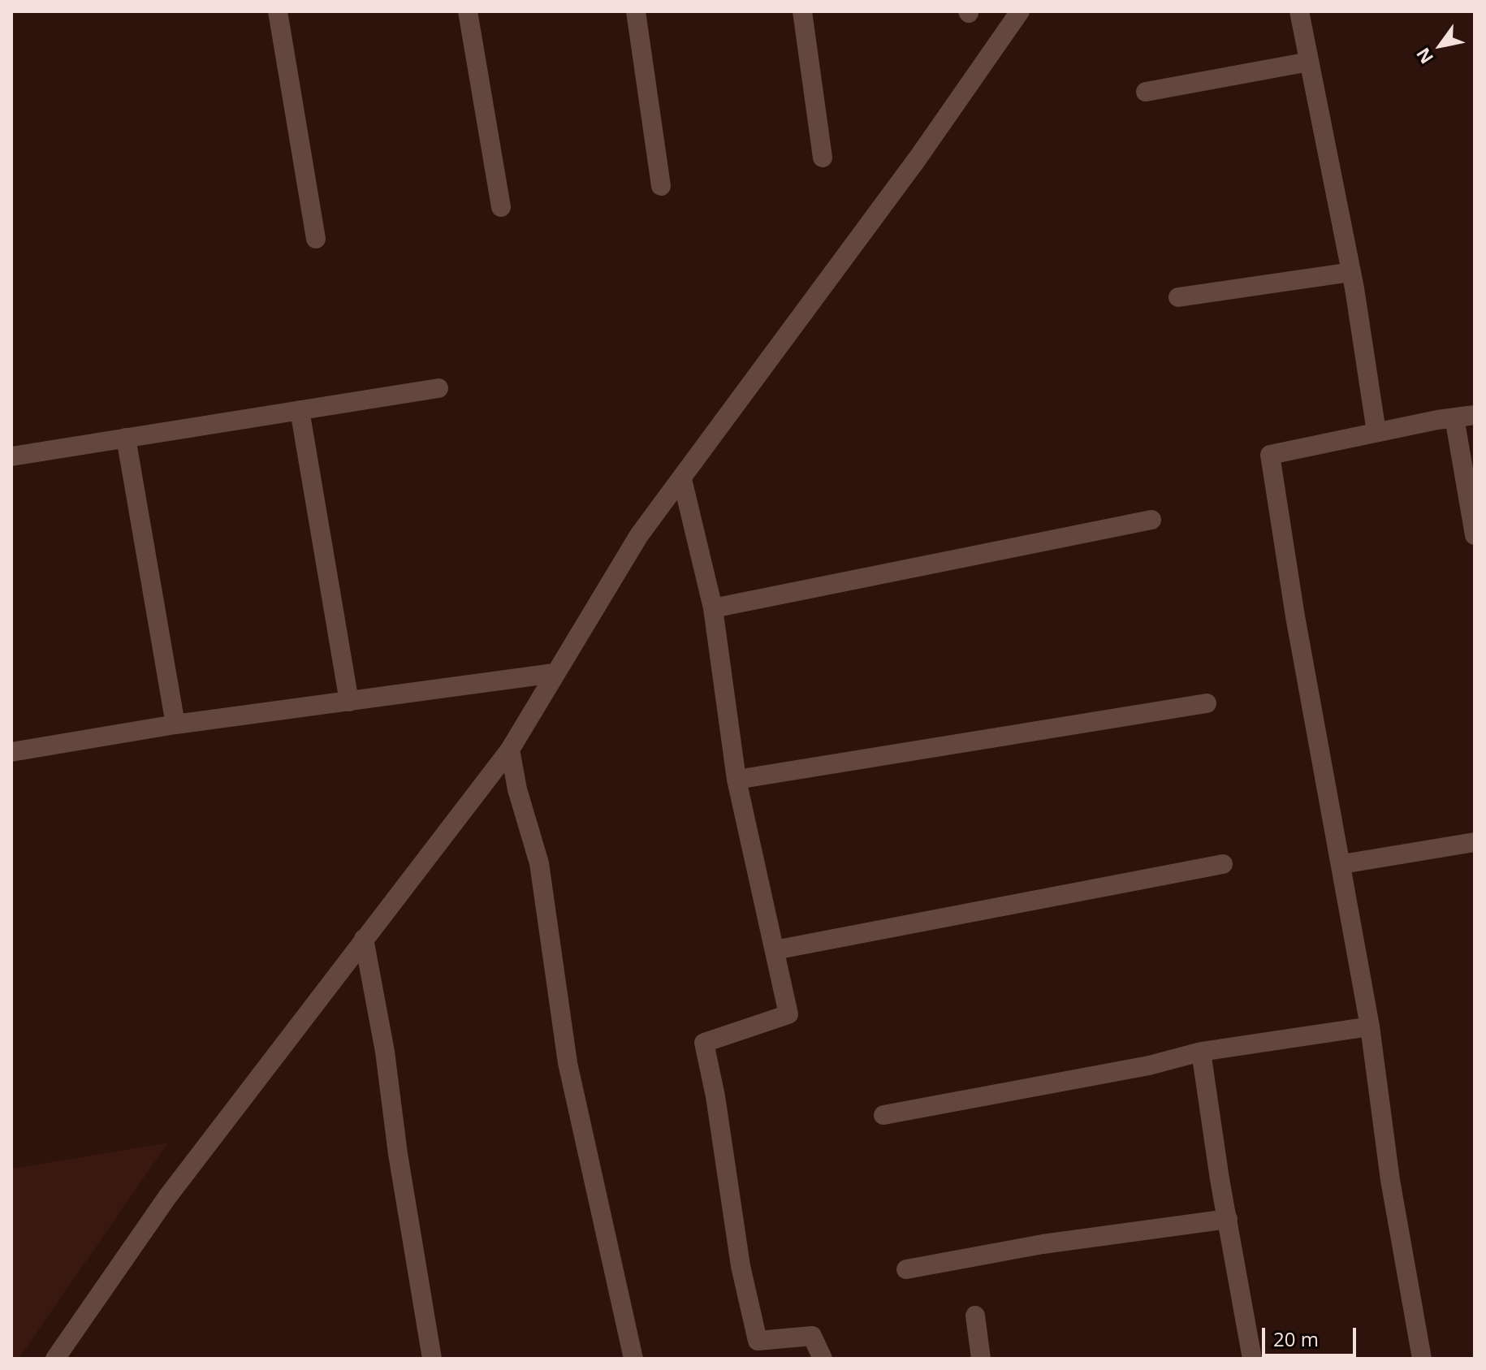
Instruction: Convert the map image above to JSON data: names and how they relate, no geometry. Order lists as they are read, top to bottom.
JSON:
{
  "scale_bar": "20 m",
  "north": "bottom left"
}
